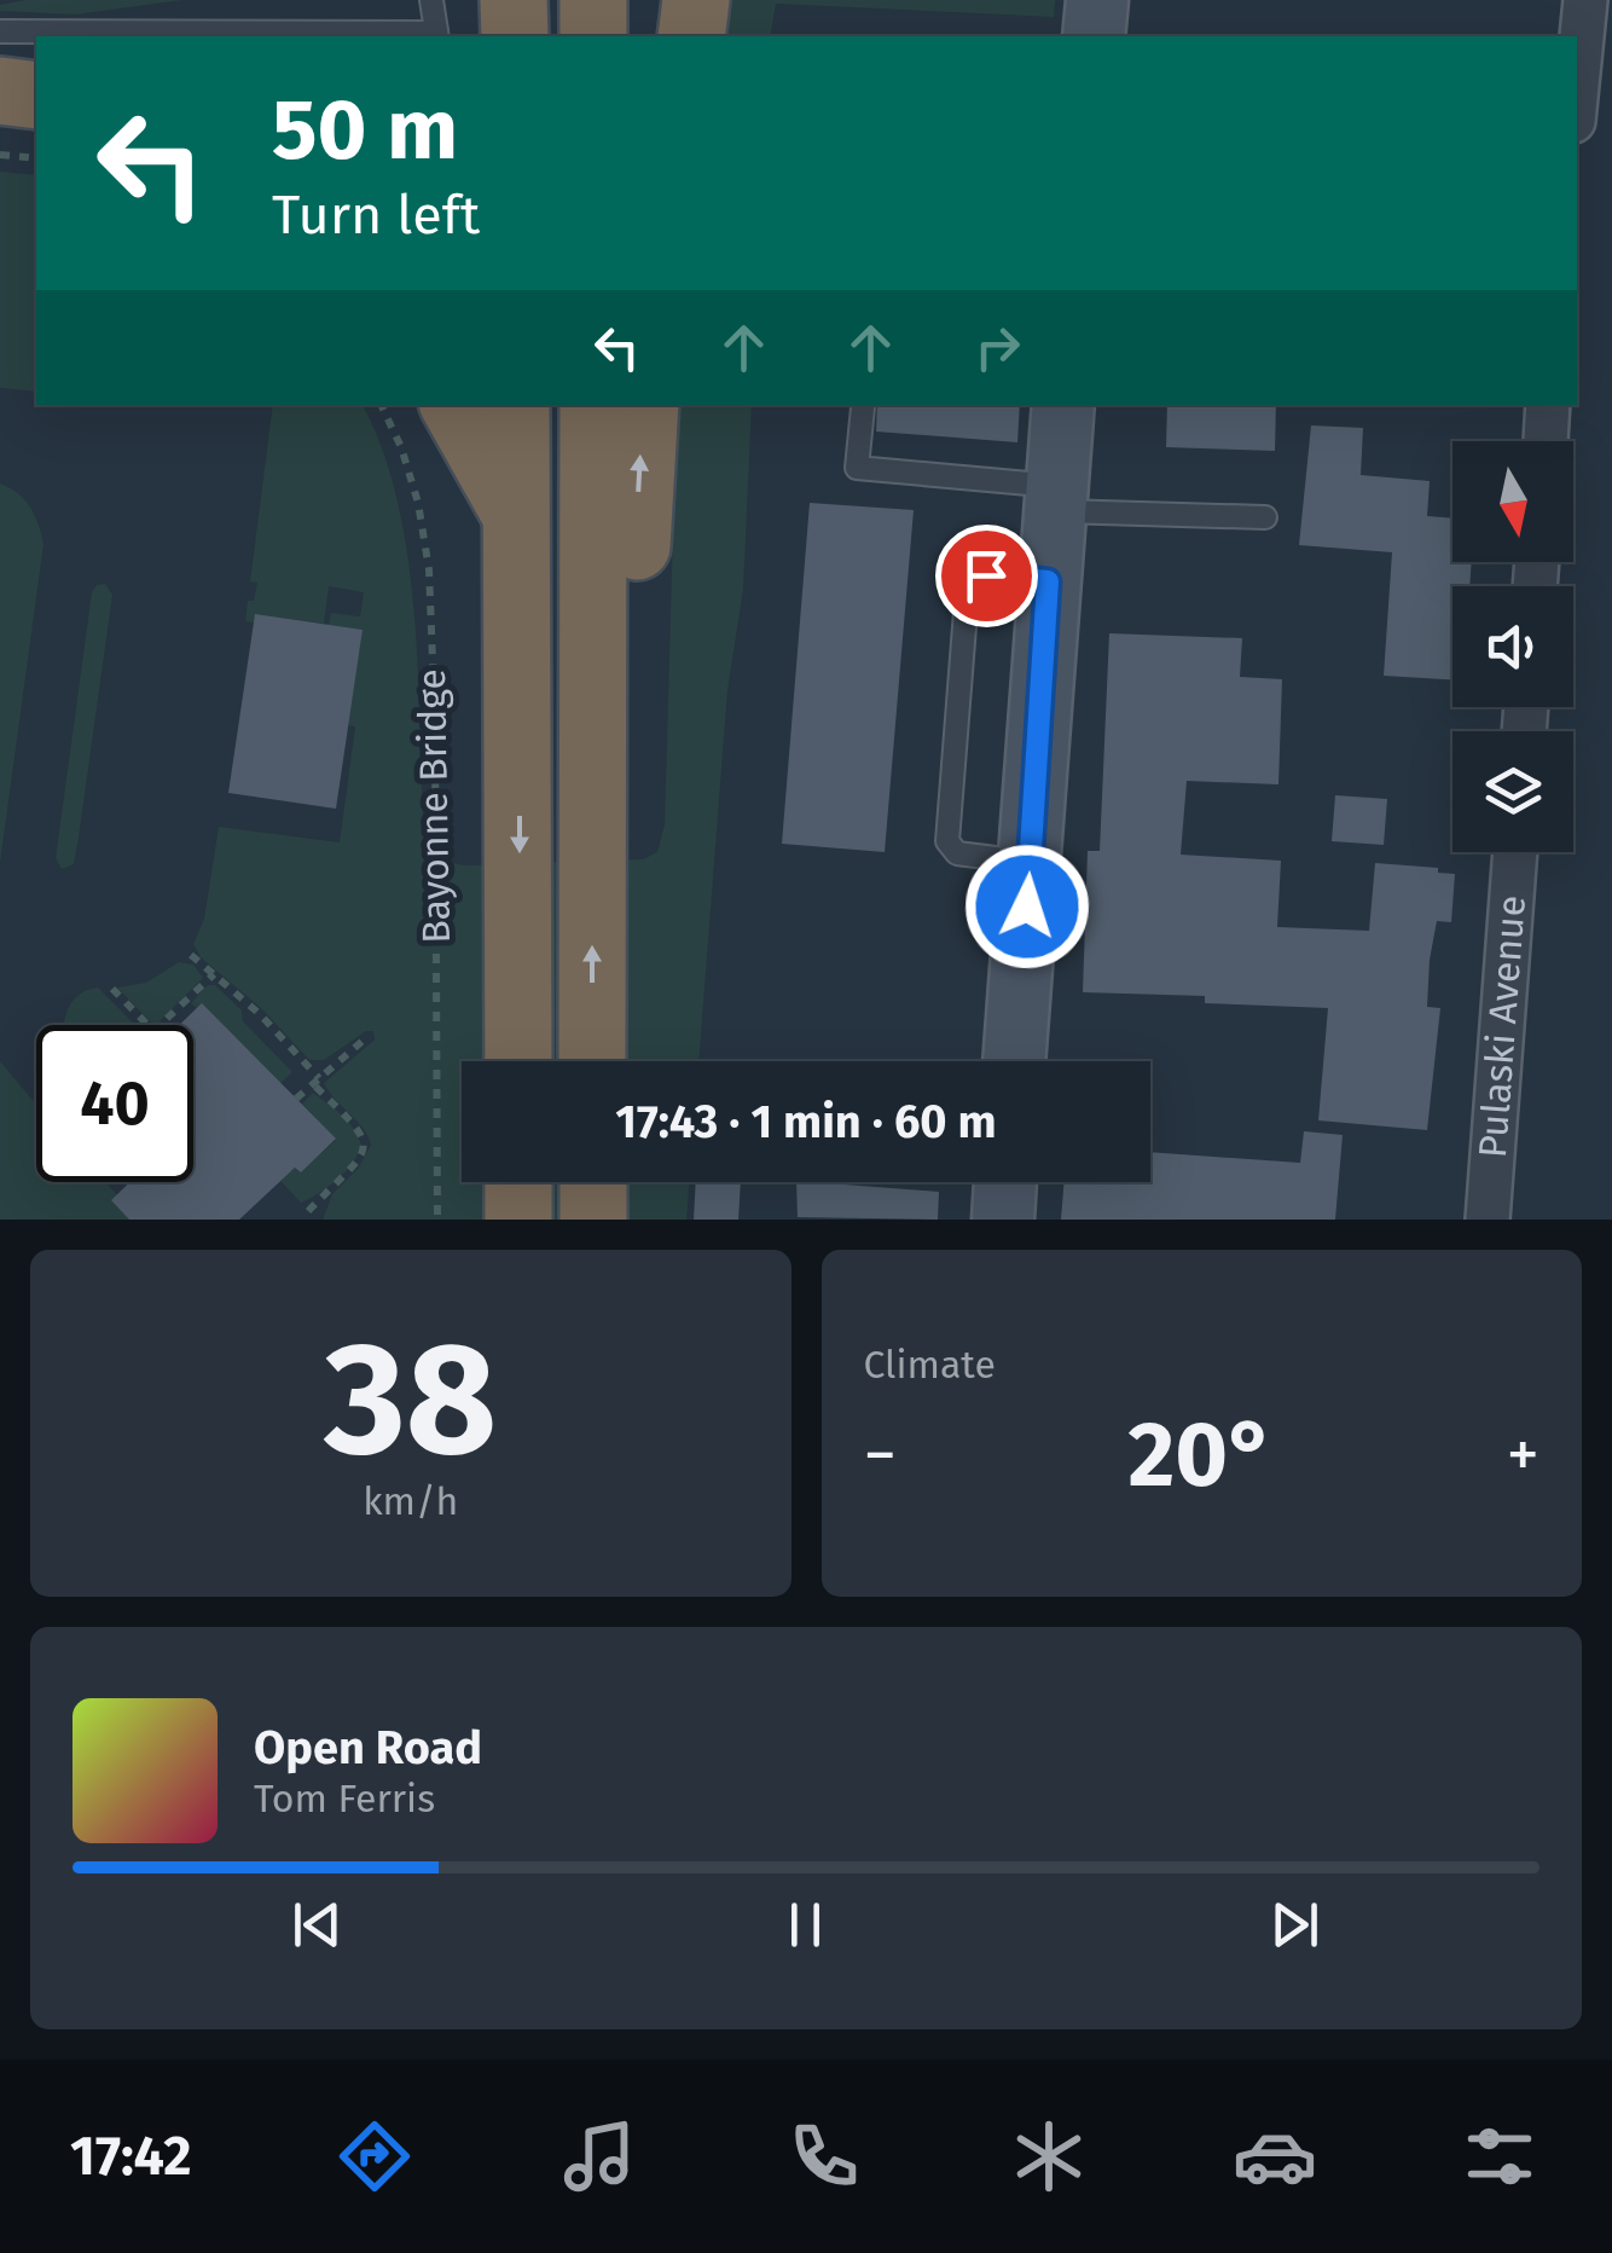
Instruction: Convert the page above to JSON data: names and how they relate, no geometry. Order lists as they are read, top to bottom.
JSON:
{
  "streets": {
    "street": ["Pulaski Avenue"],
    "path": ["Bayonne Bridge"]
  },
  "north": "bottom",
  "page": {
    "turn": ["50 m", "Turn left"],
    "limit": "40",
    "trip": "17:43 · 1 min · 60 m",
    "tile": [
      ["38", "km/h"],
      "Climate"
    ],
    "heat": ["−", "20°", "+"],
    "song": ["Open Road", "Tom Ferris"],
    "tabs": "17:42"
  }
}
